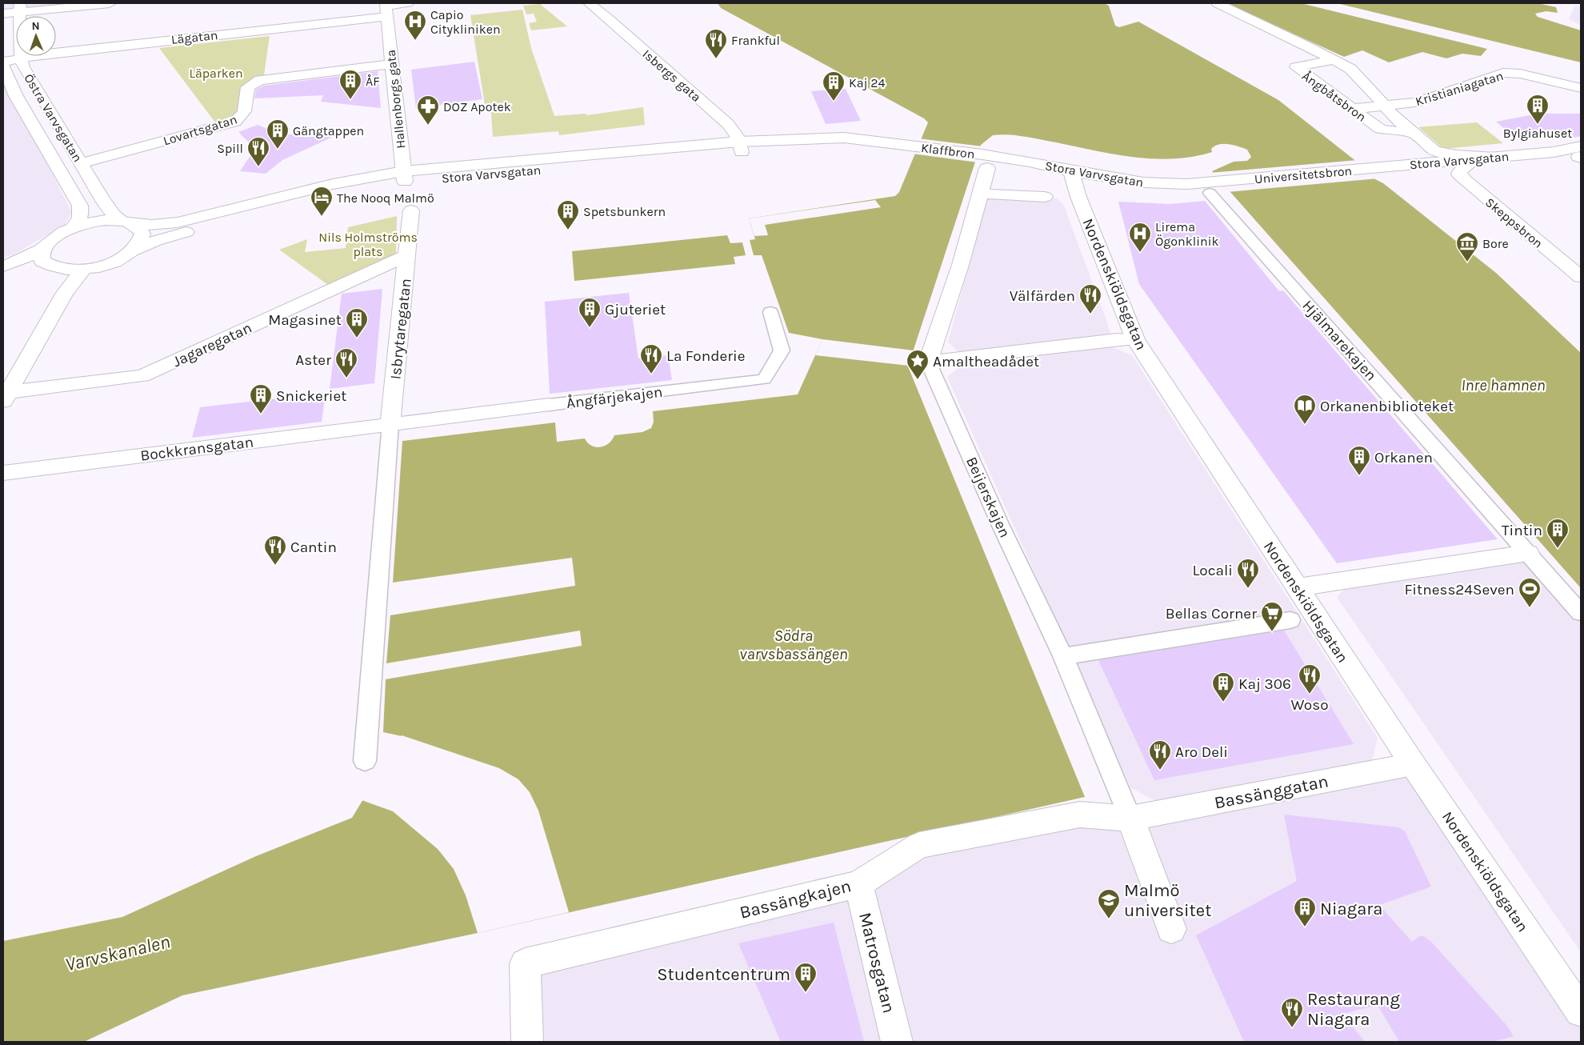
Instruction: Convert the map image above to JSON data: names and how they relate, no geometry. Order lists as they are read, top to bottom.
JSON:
{
  "streets": {
    "street": [
      "Lägatan",
      "Isbergs gata",
      "Kristianiagatan",
      "Ångbåtsbron",
      "Hallenborgs gata",
      "Östra Varvsgatan",
      "Lovartsgatan",
      "Klaffbron",
      "Stora Varvsgatan",
      "Universitetsbron",
      "Skeppsbron",
      "Nordenskiöldsgatan",
      "Isbrytaregatan",
      "Hjälmarekajen",
      "Jagaregatan",
      "Ångfärjekajen",
      "Bockkransgatan",
      "Beijerskajen",
      "Bassänggatan",
      "Bassängkajen",
      "Matrosgatan"
    ]
  },
  "crossings": [
    ["Lägatan", "Hallenborgs gata"],
    ["Lägatan", "Östra Varvsgatan"],
    ["Isbergs gata", "Stora Varvsgatan"],
    ["Kristianiagatan", "Ångbåtsbron"],
    ["Ångbåtsbron", "Stora Varvsgatan"],
    ["Hallenborgs gata", "Lovartsgatan"],
    ["Hallenborgs gata", "Stora Varvsgatan"],
    ["Östra Varvsgatan", "Lovartsgatan"],
    ["Östra Varvsgatan", "Stora Varvsgatan"],
    ["Klaffbron", "Stora Varvsgatan"],
    ["Stora Varvsgatan", "Universitetsbron"],
    ["Stora Varvsgatan", "Skeppsbron"],
    ["Stora Varvsgatan", "Nordenskiöldsgatan"],
    ["Stora Varvsgatan", "Hjälmarekajen"],
    ["Universitetsbron", "Hjälmarekajen"],
    ["Nordenskiöldsgatan", "Bassänggatan"],
    ["Isbrytaregatan", "Jagaregatan"],
    ["Isbrytaregatan", "Ångfärjekajen"],
    ["Isbrytaregatan", "Bockkransgatan"],
    ["Ångfärjekajen", "Bockkransgatan"],
    ["Beijerskajen", "Bassänggatan"],
    ["Beijerskajen", "Bassängkajen"],
    ["Bassänggatan", "Bassängkajen"],
    ["Bassängkajen", "Matrosgatan"]
  ],
  "water": ["Inre hamnen", "Södra varvsbassängen", "Varvskanalen"],
  "parks": ["Läparken", "Nils Holmströms plats"],
  "places": {
    "hospital": ["Capio Citykliniken", "Lirema Ögonklinik"],
    "restaurant": [
      "Frankful",
      "Spill",
      "Välfärden",
      "La Fonderie",
      "Aster",
      "Cantin",
      "Locali",
      "Woso",
      "Aro Deli",
      "Restaurang Niagara"
    ],
    "building": [
      "ÅF",
      "Kaj 24",
      "Bylgiahuset",
      "Gängtappen",
      "Spetsbunkern",
      "Gjuteriet",
      "Magasinet",
      "Snickeriet",
      "Orkanen",
      "Tintin",
      "Kaj 306",
      "Niagara",
      "Studentcentrum"
    ],
    "pharmacy": ["DOZ Apotek"],
    "hotel": ["The Nooq Malmö"],
    "museum": ["Bore"],
    "place": ["Amaltheadådet"],
    "library": ["Orkanenbiblioteket"],
    "sports": ["Fitness24Seven"],
    "supermarket": ["Bellas Corner"],
    "school or university": ["Malmö universitet"]
  },
  "north": "top"
}
